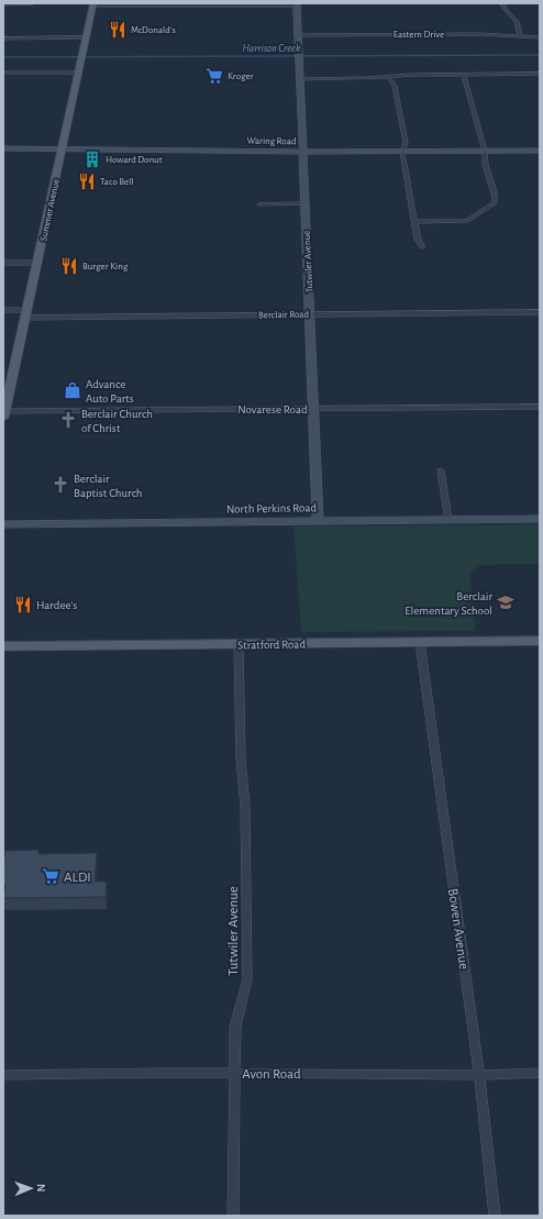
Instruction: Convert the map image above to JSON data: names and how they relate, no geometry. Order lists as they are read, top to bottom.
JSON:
{
  "streets": {
    "main road": ["Summer Avenue", "Stratford Road"],
    "street": [
      "Eastern Drive",
      "Waring Road",
      "Tutwiler Avenue",
      "Berclair Road",
      "Novarese Road",
      "North Perkins Road",
      "Bowen Avenue",
      "Avon Road"
    ]
  },
  "crossings": [
    ["Eastern Drive", "Tutwiler Avenue"],
    ["Waring Road", "Summer Avenue"],
    ["Waring Road", "Tutwiler Avenue"],
    ["Summer Avenue", "Berclair Road"],
    ["Summer Avenue", "Novarese Road"],
    ["Tutwiler Avenue", "Berclair Road"],
    ["Tutwiler Avenue", "Novarese Road"],
    ["Tutwiler Avenue", "North Perkins Road"],
    ["Tutwiler Avenue", "Stratford Road"],
    ["Tutwiler Avenue", "Avon Road"],
    ["Stratford Road", "Bowen Avenue"],
    ["Bowen Avenue", "Avon Road"]
  ],
  "water": ["Harrison Creek"],
  "places": {
    "restaurant": [
      "McDonald's",
      "Taco Bell",
      "Burger King",
      "Hardee's"
    ],
    "supermarket": ["Kroger", "ALDI"],
    "building": ["Howard Donut"],
    "shop": ["Advance Auto Parts"],
    "church": ["Berclair Church of Christ", "Berclair Baptist Church"],
    "school or university": ["Berclair Elementary School"]
  },
  "north": "right"
}
